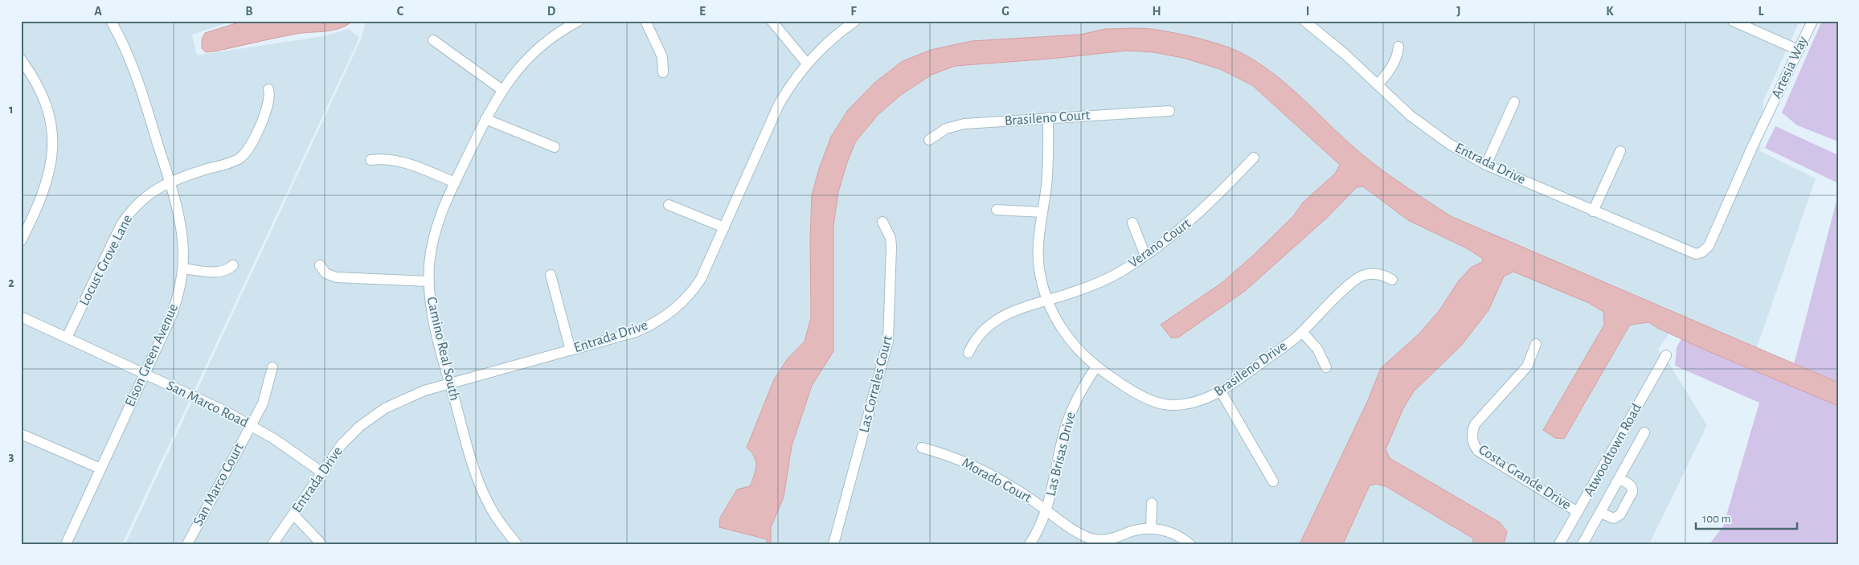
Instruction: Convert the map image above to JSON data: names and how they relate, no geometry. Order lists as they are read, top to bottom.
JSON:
{
  "streets": {
    "street": [
      "Artesia Way",
      "Brasileno Court",
      "Entrada Drive",
      "Verano Court",
      "Locust Grove Lane",
      "Camino Real South",
      "Elson Green Avenue",
      "Brasileno Drive",
      "Las Corrales Court",
      "San Marco Road",
      "Atwoodtown Road",
      "Las Brisas Drive",
      "Costa Grande Drive",
      "Morado Court",
      "San Marco Court"
    ]
  },
  "crossings": [
    ["Artesia Way", "Entrada Drive"],
    ["Brasileno Court", "Brasileno Drive"],
    ["Entrada Drive", "Camino Real South"],
    ["Entrada Drive", "San Marco Road"],
    ["Verano Court", "Brasileno Drive"],
    ["Locust Grove Lane", "Elson Green Avenue"],
    ["Locust Grove Lane", "San Marco Road"],
    ["Elson Green Avenue", "San Marco Road"],
    ["Brasileno Drive", "Las Brisas Drive"],
    ["San Marco Road", "San Marco Court"],
    ["Atwoodtown Road", "Costa Grande Drive"],
    ["Las Brisas Drive", "Morado Court"]
  ],
  "scale_bar": "100 m",
  "grid": {
    "columns": [
      "A",
      "B",
      "C",
      "D",
      "E",
      "F",
      "G",
      "H",
      "I",
      "J",
      "K",
      "L"
    ],
    "rows": ["1", "2", "3"]
  }
}
